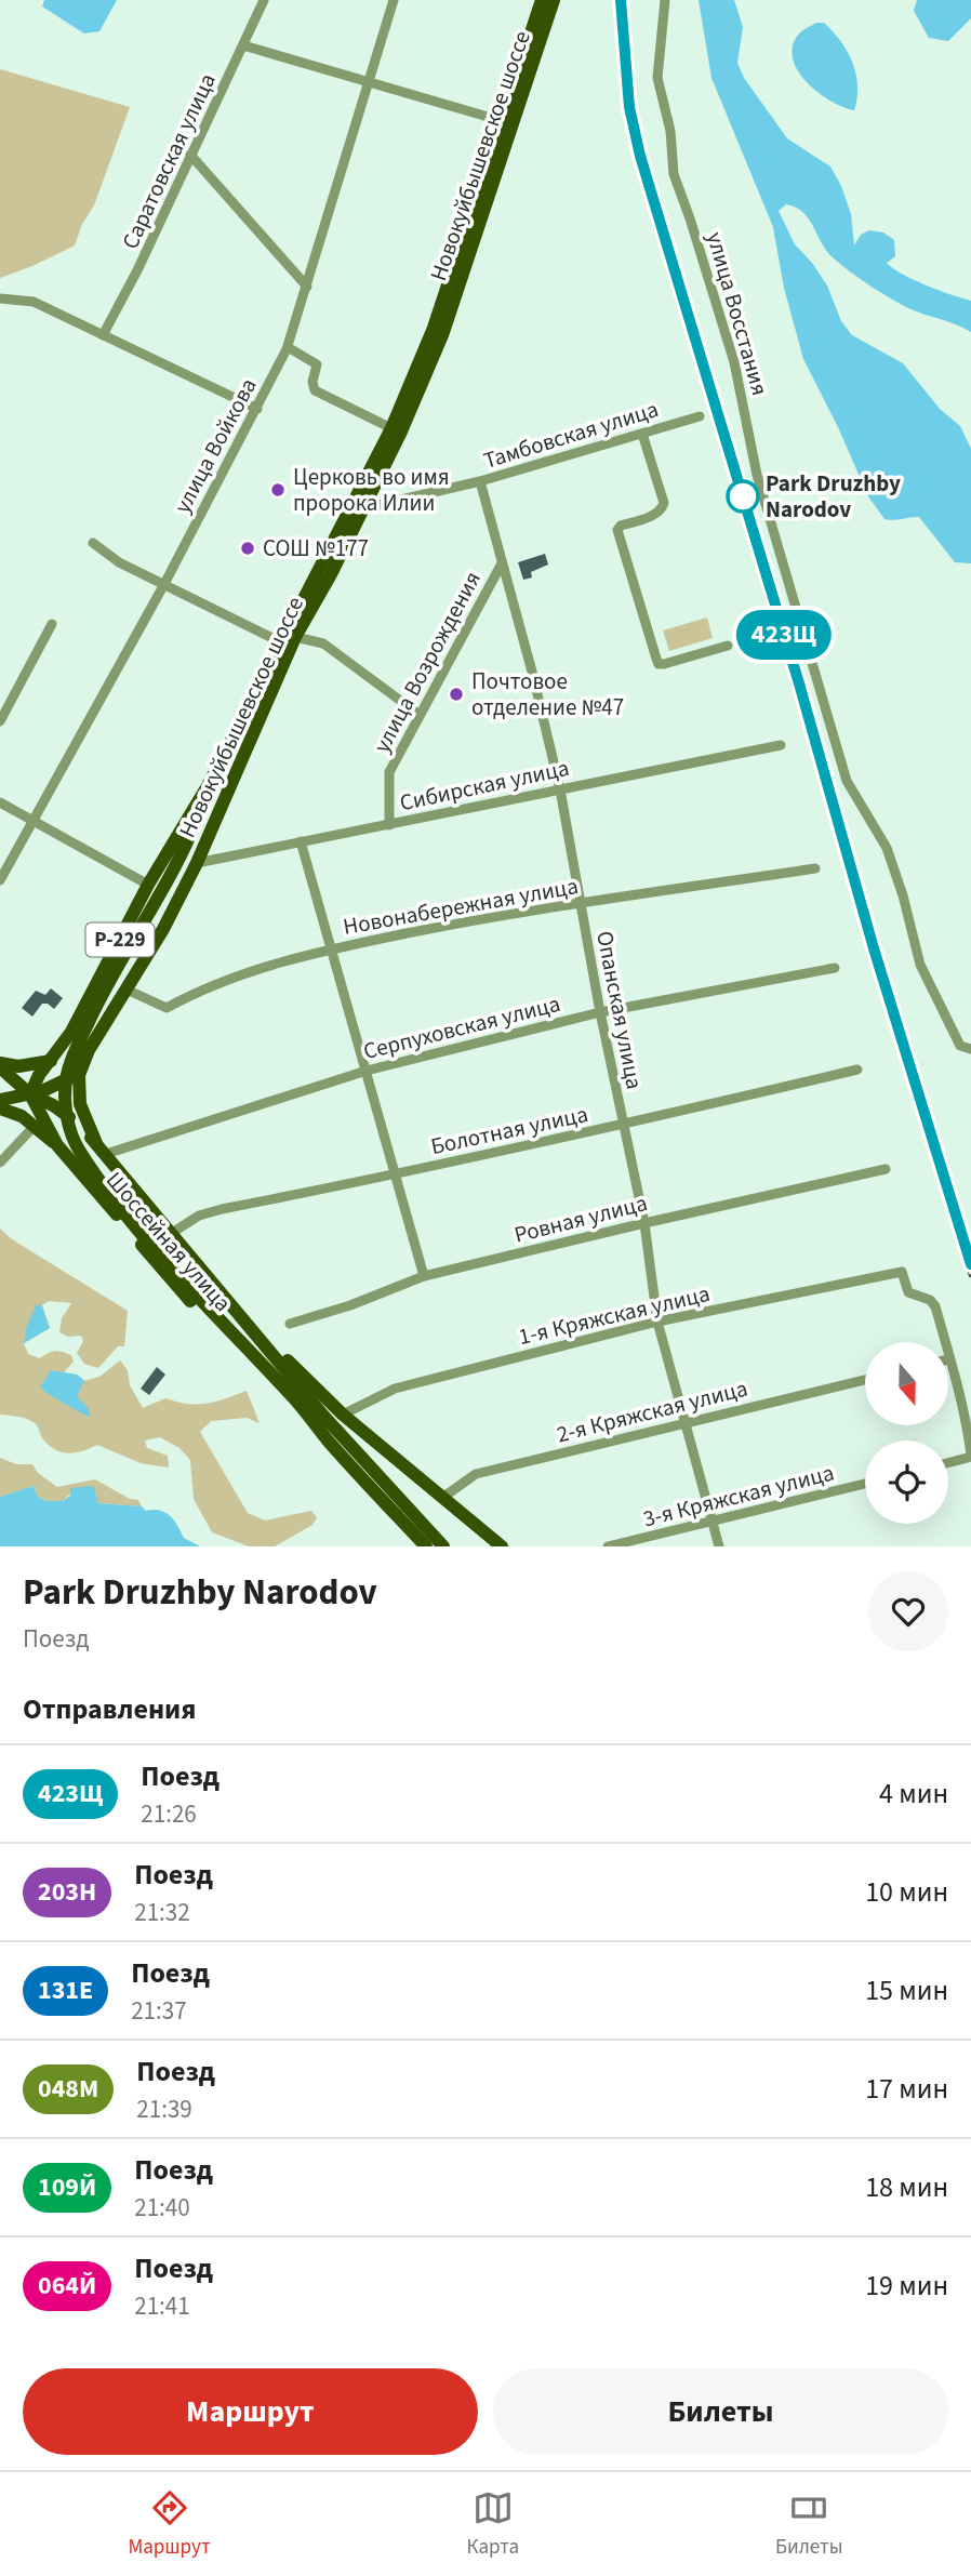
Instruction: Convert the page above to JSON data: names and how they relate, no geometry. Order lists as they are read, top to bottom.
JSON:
{
  "streets": {
    "main road": ["Новокуйбышевское шоссе", "Р-229", "Шоссейная улица"],
    "street": [
      "Саратовская улица",
      "улица Восстания",
      "Тамбовская улица",
      "улица Войкова",
      "улица Возрождения",
      "Сибирская улица",
      "Новонабережная улица",
      "Опанская улица",
      "Серпуховская улица",
      "Болотная улица",
      "Ровная улица",
      "1-я Кряжская улица",
      "2-я Кряжская улица",
      "3-я Кряжская улица"
    ]
  },
  "crossings": [
    ["Новокуйбышевское шоссе", "Тамбовская улица"],
    ["Новокуйбышевское шоссе", "Сибирская улица"],
    ["Новокуйбышевское шоссе", "Новонабережная улица"],
    ["Новокуйбышевское шоссе", "Серпуховская улица"],
    ["Новокуйбышевское шоссе", "Шоссейная улица"],
    ["Тамбовская улица", "Опанская улица"],
    ["улица Возрождения", "Сибирская улица"],
    ["улица Возрождения", "Опанская улица"],
    ["Сибирская улица", "Опанская улица"],
    ["Новонабережная улица", "Опанская улица"],
    ["Опанская улица", "Серпуховская улица"],
    ["Опанская улица", "Болотная улица"],
    ["Опанская улица", "Ровная улица"],
    ["Опанская улица", "1-я Кряжская улица"],
    ["Опанская улица", "2-я Кряжская улица"],
    ["Опанская улица", "3-я Кряжская улица"],
    ["Серпуховская улица", "Шоссейная улица"],
    ["Болотная улица", "Шоссейная улица"],
    ["Шоссейная улица", "1-я Кряжская улица"],
    ["Шоссейная улица", "2-я Кряжская улица"]
  ],
  "places": [
    "Церковь во имя пророка Илии",
    "Park Druzhby Narodov",
    "СОШ №177",
    "Почтовое отделение №47"
  ],
  "north": "bottom",
  "page": {
    "on_map": "423Щ",
    "heading": [
      ["Park Druzhby Narodov", "Поезд"],
      "Отправления"
    ],
    "list": [
      {
        "mark": "423Щ",
        "name": "Поезд",
        "note": "21:26",
        "value": "4 мин"
      },
      {
        "mark": "203Н",
        "name": "Поезд",
        "note": "21:32",
        "value": "10 мин"
      },
      {
        "mark": "131Е",
        "name": "Поезд",
        "note": "21:37",
        "value": "15 мин"
      },
      {
        "mark": "048М",
        "name": "Поезд",
        "note": "21:39",
        "value": "17 мин"
      },
      {
        "mark": "109Й",
        "name": "Поезд",
        "note": "21:40",
        "value": "18 мин"
      },
      {
        "mark": "064Й",
        "name": "Поезд",
        "note": "21:41",
        "value": "19 мин"
      }
    ],
    "buttons": ["Маршрут", "Билеты"],
    "tabs": ["Маршрут", "Карта", "Билеты"]
  }
}
